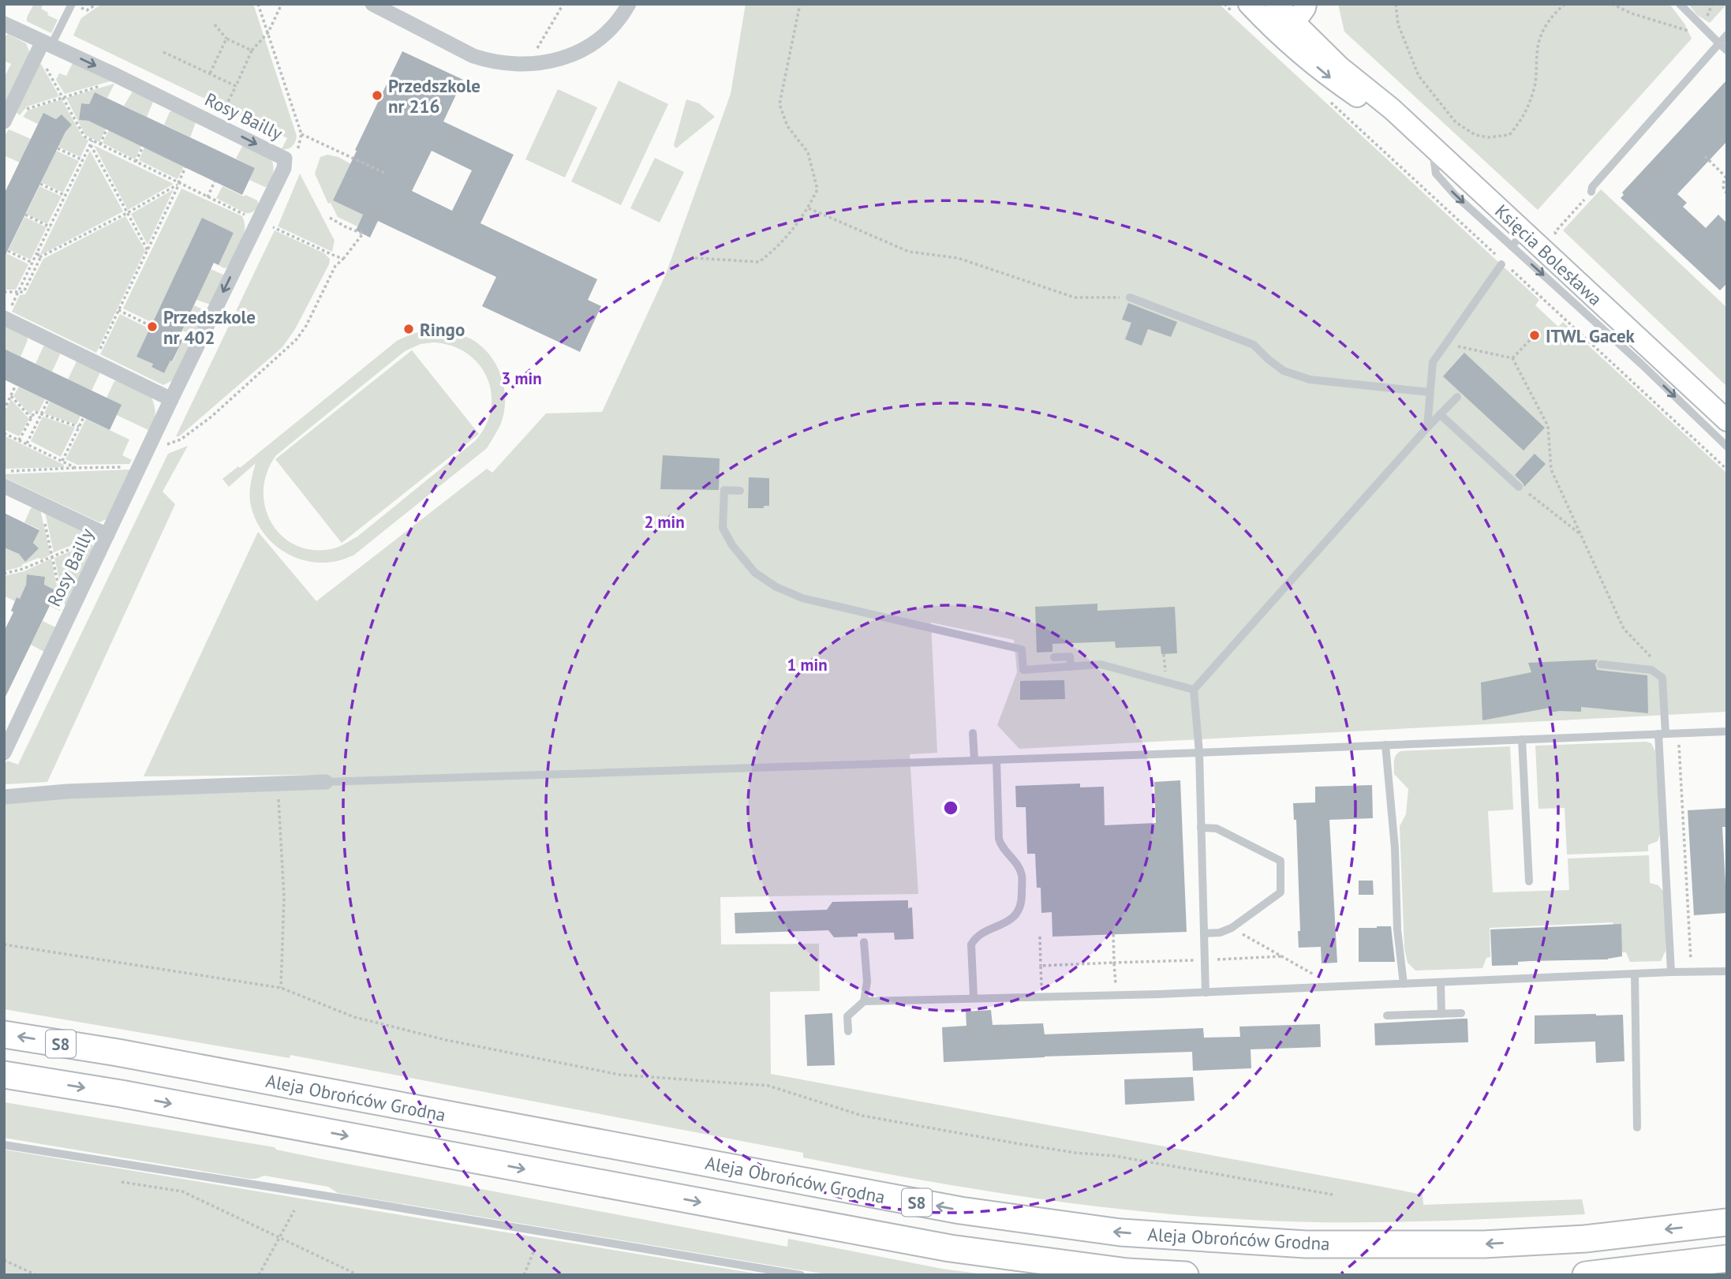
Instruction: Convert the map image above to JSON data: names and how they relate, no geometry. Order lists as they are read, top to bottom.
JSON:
{
  "streets": {
    "highway": ["S8", "Aleja Obrońców Grodna"],
    "street": ["Rosy Bailly", "Księcia Bolesława"]
  },
  "places": [
    "Przedszkole nr 216",
    "Przedszkole nr 402",
    "Ringo",
    "ITWL Gacek"
  ],
  "rings": ["3 min", "2 min", "1 min"]
}
